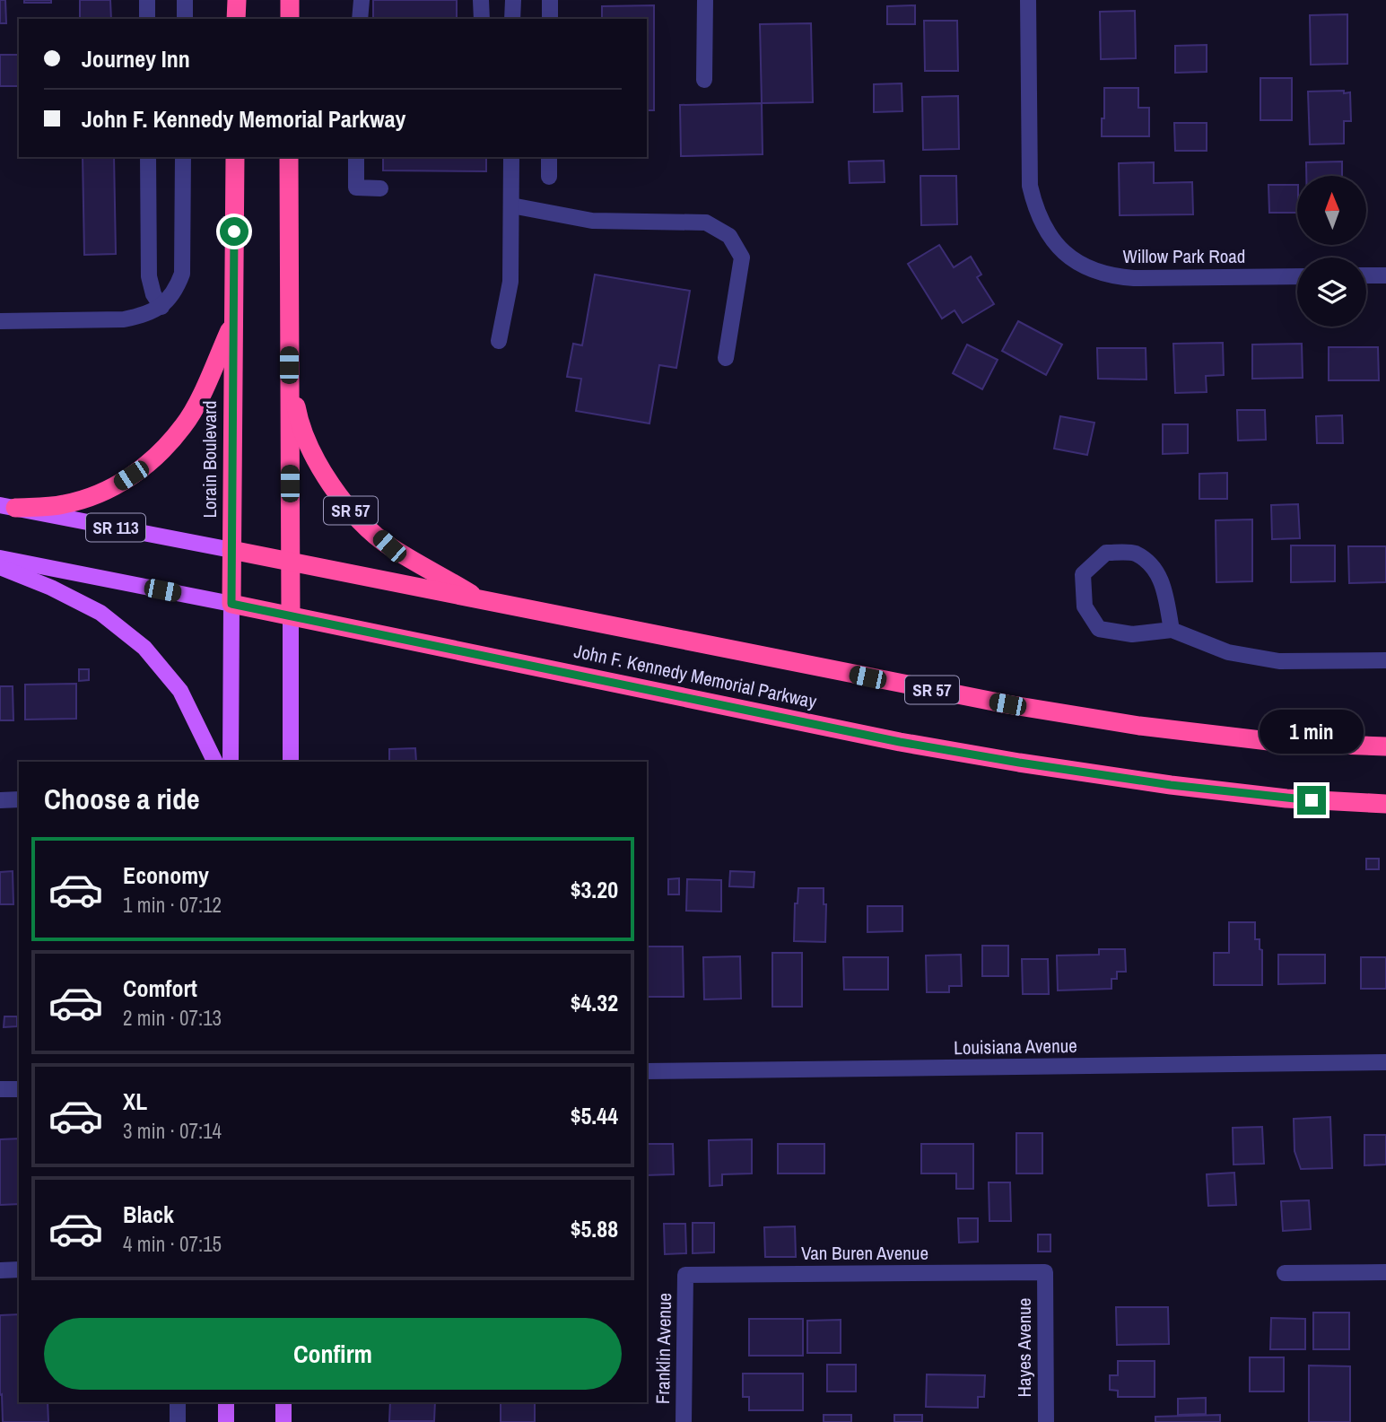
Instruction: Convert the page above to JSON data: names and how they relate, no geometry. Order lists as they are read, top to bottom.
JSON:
{
  "streets": {
    "highway": [
      "Lorain Boulevard",
      "SR 57",
      "SR 113",
      "John F. Kennedy Memorial Parkway"
    ],
    "street": [
      "Willow Park Road",
      "Louisiana Avenue",
      "Van Buren Avenue",
      "Hayes Avenue",
      "Franklin Avenue"
    ]
  },
  "crossings": [
    ["Lorain Boulevard", "John F. Kennedy Memorial Parkway"],
    ["SR 57", "John F. Kennedy Memorial Parkway"],
    ["Van Buren Avenue", "Hayes Avenue"],
    ["Van Buren Avenue", "Franklin Avenue"]
  ],
  "north": "top",
  "page": {
    "banner": ["Journey Inn", "John F. Kennedy Memorial Parkway"],
    "bubble": "1 min",
    "heading": "Choose a ride",
    "list": [
      {
        "name": "Economy",
        "note": "1 min · 07:12",
        "value": "$3.20"
      },
      {
        "name": "Comfort",
        "note": "2 min · 07:13",
        "value": "$4.32"
      },
      {
        "name": "XL",
        "note": "3 min · 07:14",
        "value": "$5.44"
      },
      {
        "name": "Black",
        "note": "4 min · 07:15",
        "value": "$5.88"
      }
    ],
    "buttons": "Confirm"
  }
}
